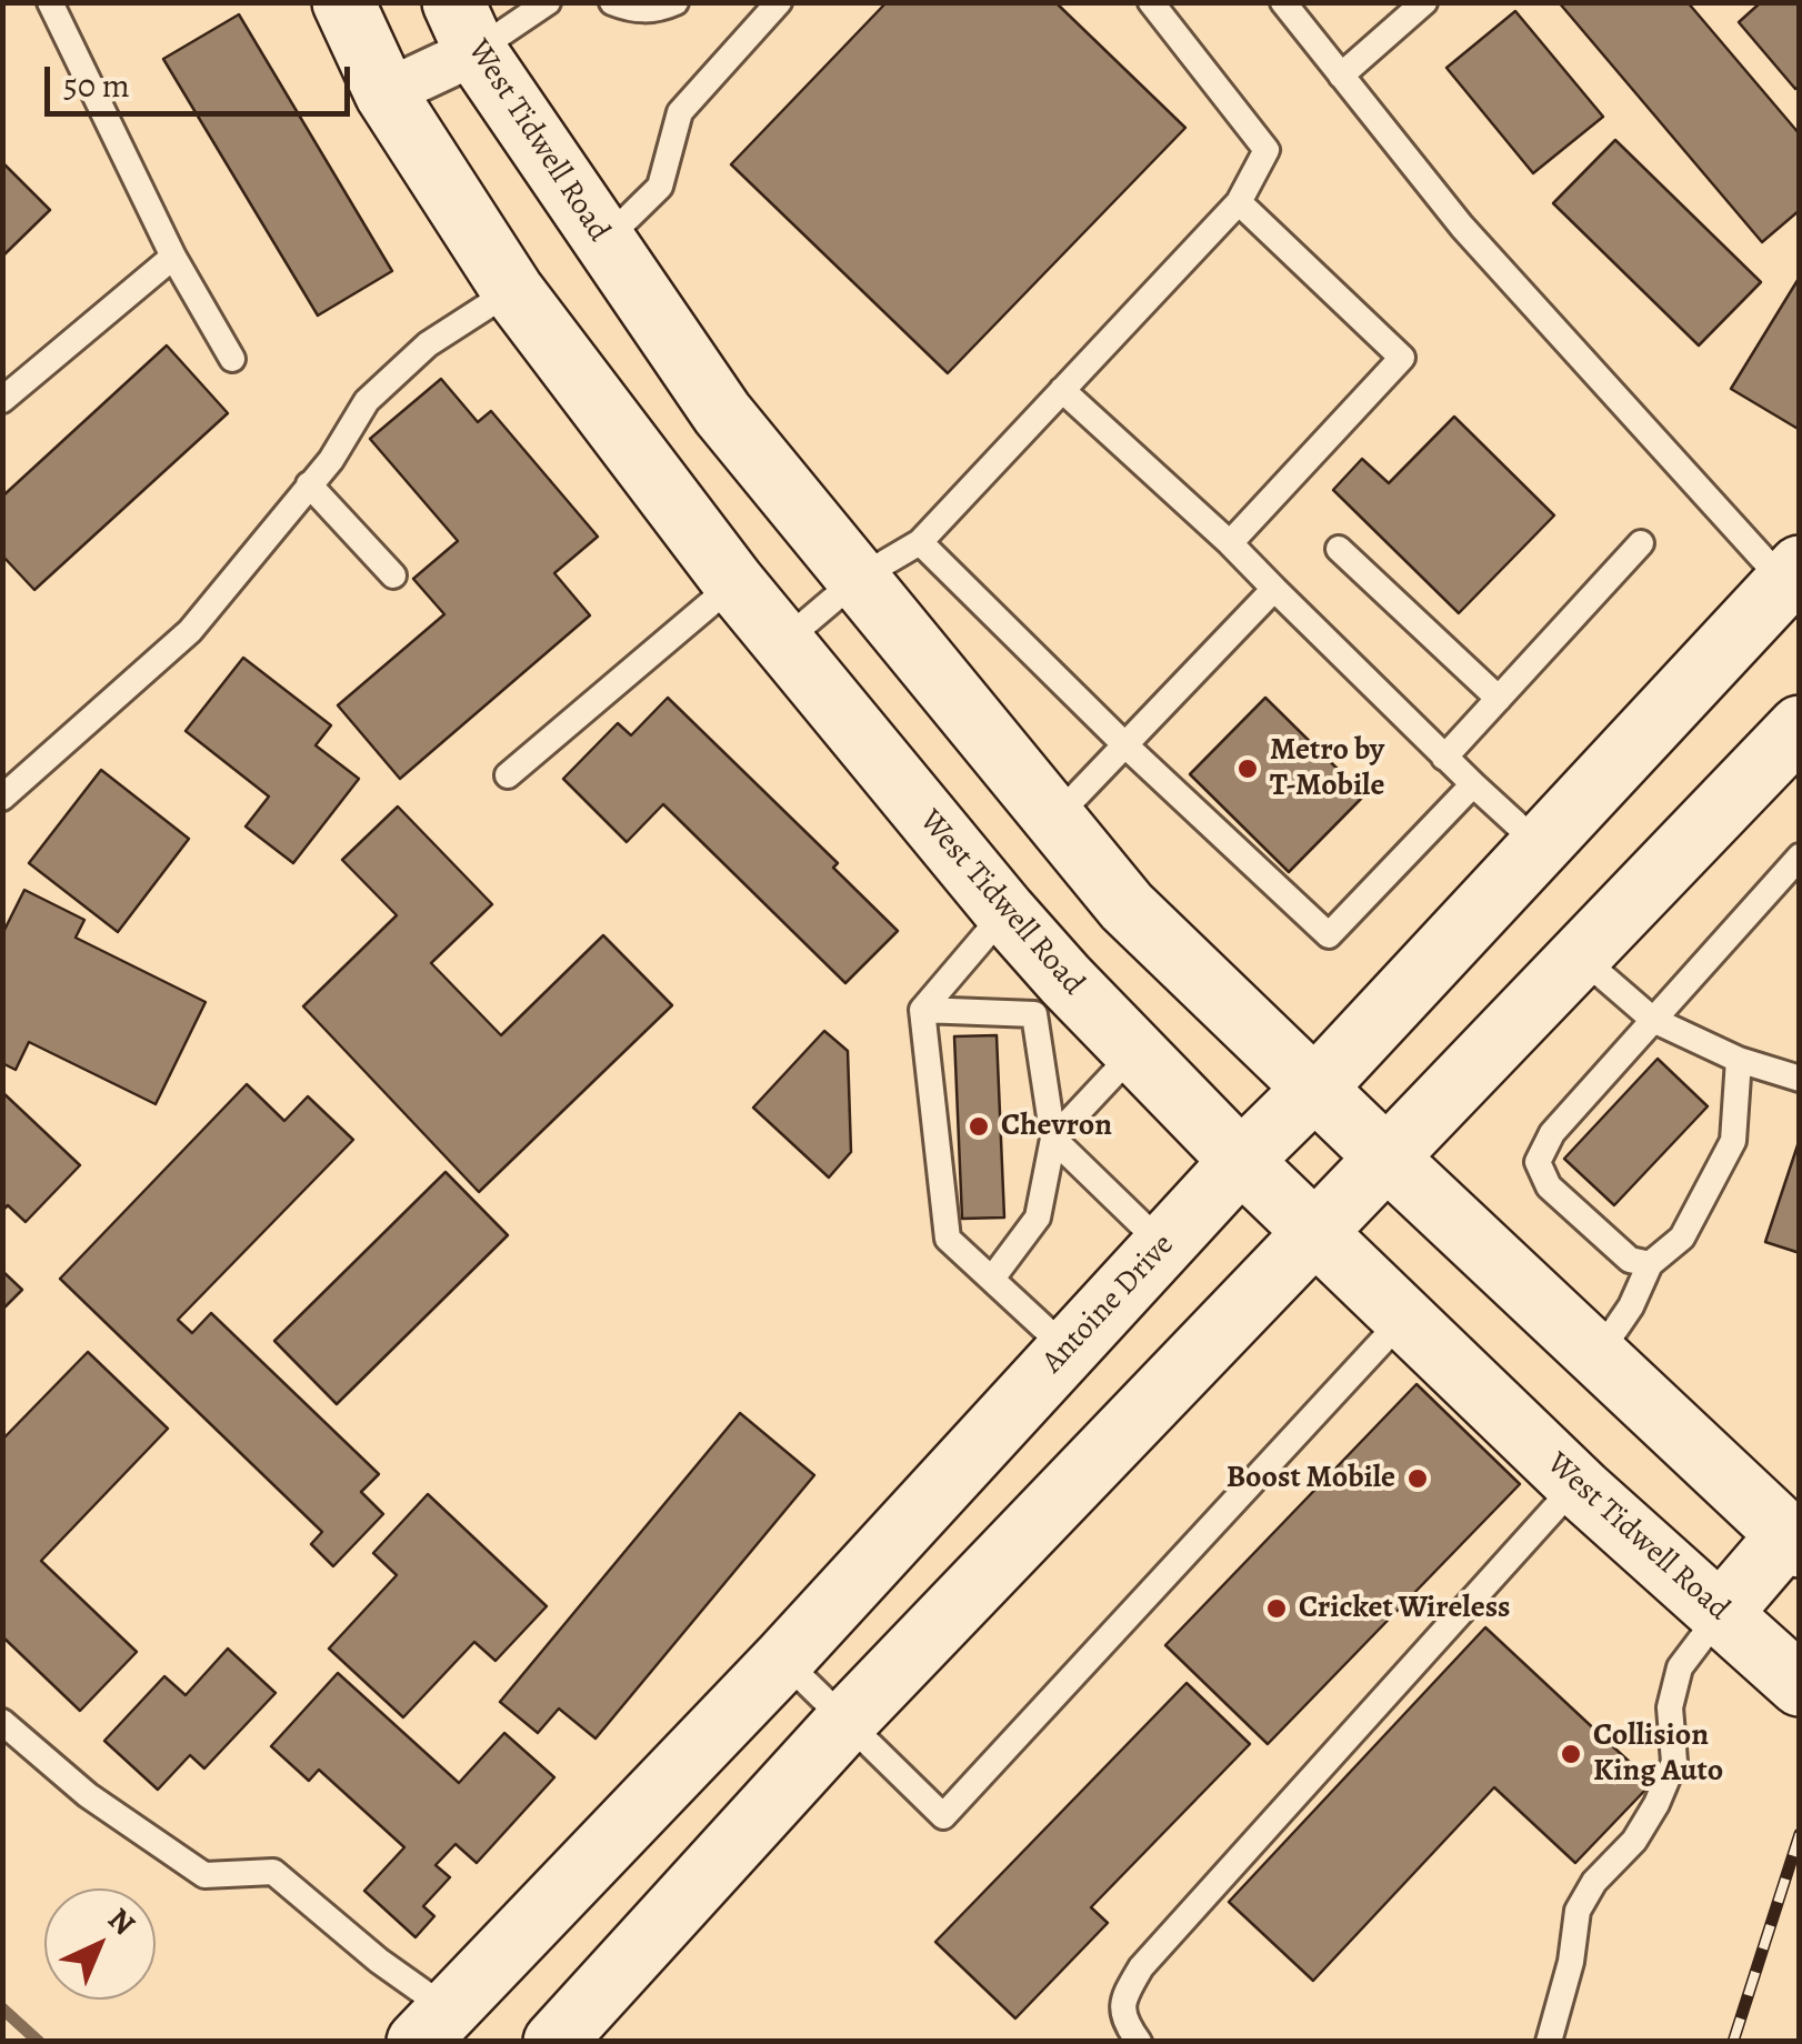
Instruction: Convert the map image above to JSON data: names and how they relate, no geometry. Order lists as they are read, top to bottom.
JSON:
{
  "streets": {
    "main road": ["West Tidwell Road", "Antoine Drive"]
  },
  "crossings": [
    ["West Tidwell Road", "Antoine Drive"]
  ],
  "places": [
    "Metro by T-Mobile",
    "Chevron",
    "Boost Mobile",
    "Cricket Wireless",
    "Collision King Auto"
  ],
  "scale_bar": "50 m",
  "north": "top right"
}
